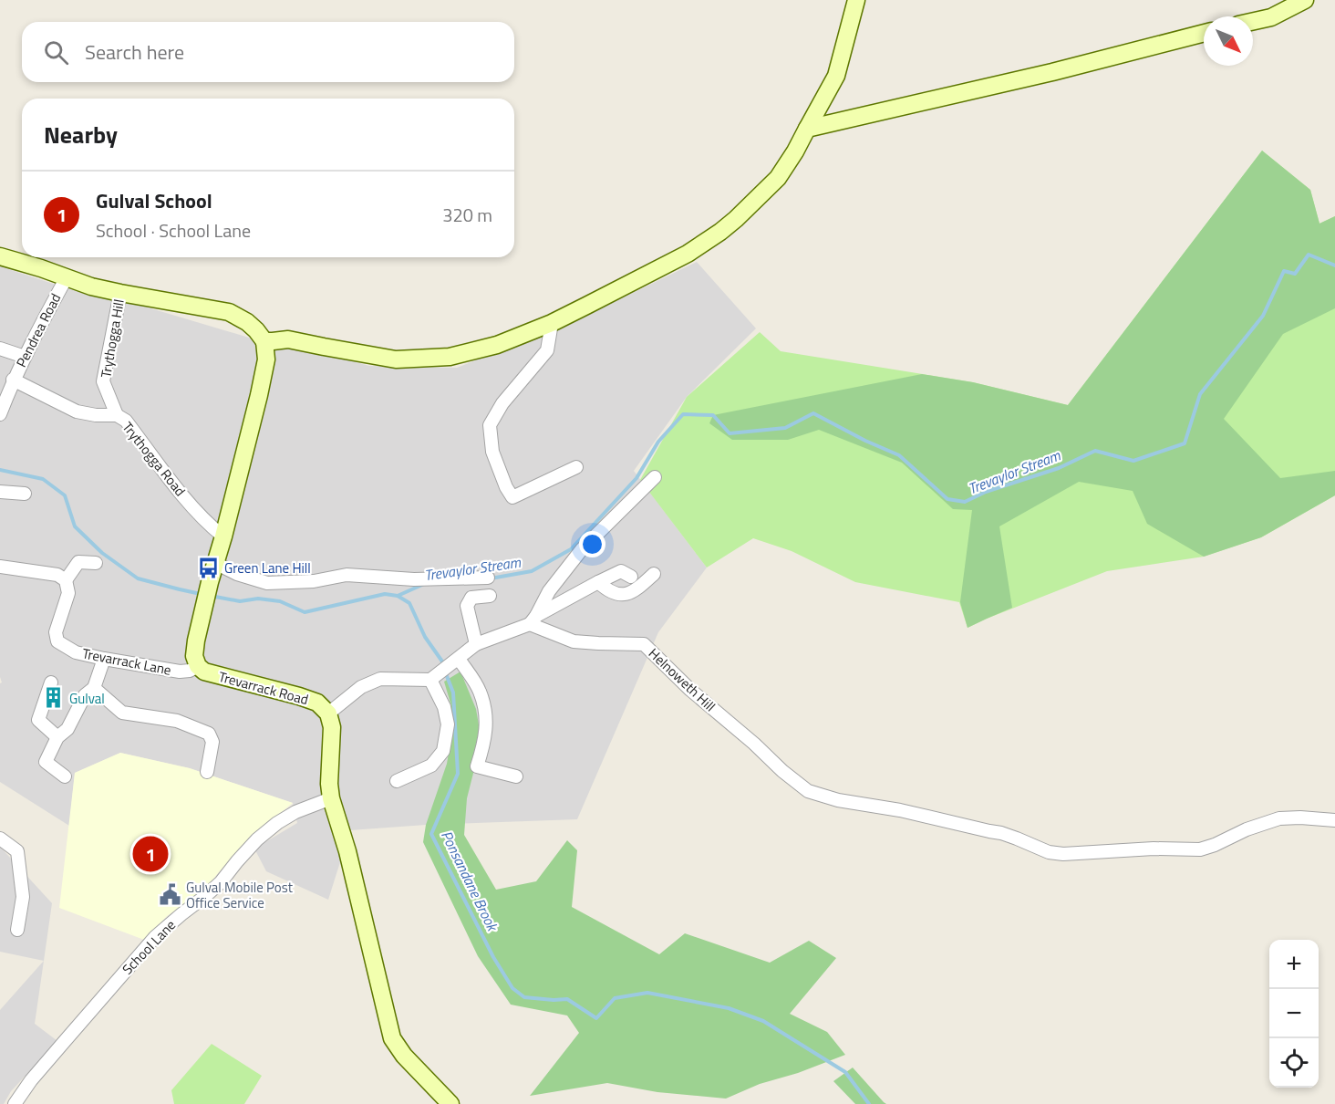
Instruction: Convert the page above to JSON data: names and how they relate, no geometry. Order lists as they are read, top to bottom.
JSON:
{
  "streets": {
    "street": [
      "Pendrea Road",
      "Trythogga Hill",
      "Trythogga Road",
      "Trevarrack Lane",
      "Helnoweth Hill",
      "Trevarrack Road",
      "School Lane"
    ]
  },
  "crossings": [
    ["Pendrea Road", "Trythogga Road"],
    ["Trythogga Hill", "Trythogga Road"],
    ["Trevarrack Lane", "Trevarrack Road"]
  ],
  "water": ["Trevaylor Stream", "Ponsandane Brook"],
  "places": {
    "bus stop": ["Green Lane Hill"],
    "building": ["Gulval"],
    "public building": ["Gulval Mobile Post Office Service"]
  },
  "north": "bottom right",
  "page": {
    "search": "Search here",
    "heading": "Nearby",
    "list": [
      {
        "mark": "1",
        "name": "Gulval School",
        "note": "School · School Lane",
        "value": "320 m"
      }
    ],
    "pins": "1",
    "map_buttons": ["+", "−"]
  }
}
